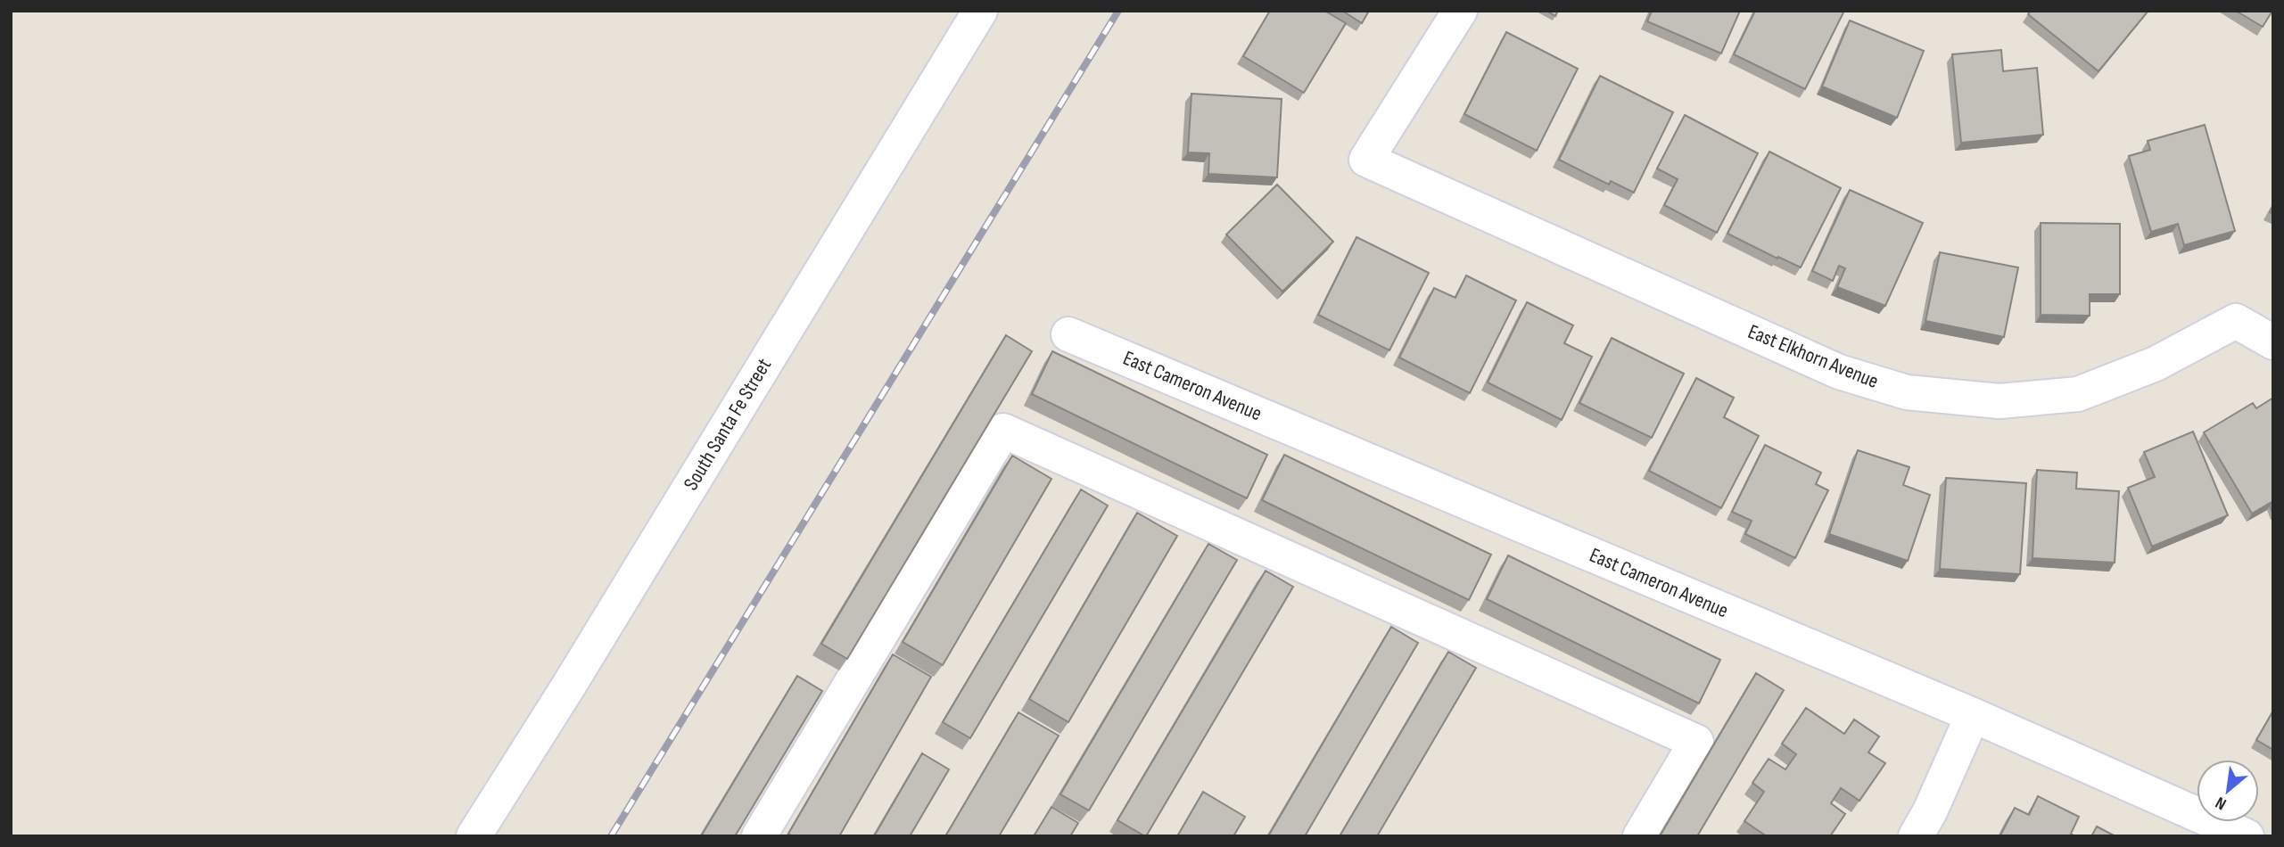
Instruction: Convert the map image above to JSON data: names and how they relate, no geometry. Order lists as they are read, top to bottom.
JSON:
{
  "streets": {
    "street": ["East Elkhorn Avenue", "East Cameron Avenue", "South Santa Fe Street"]
  },
  "north": "bottom left"
}
